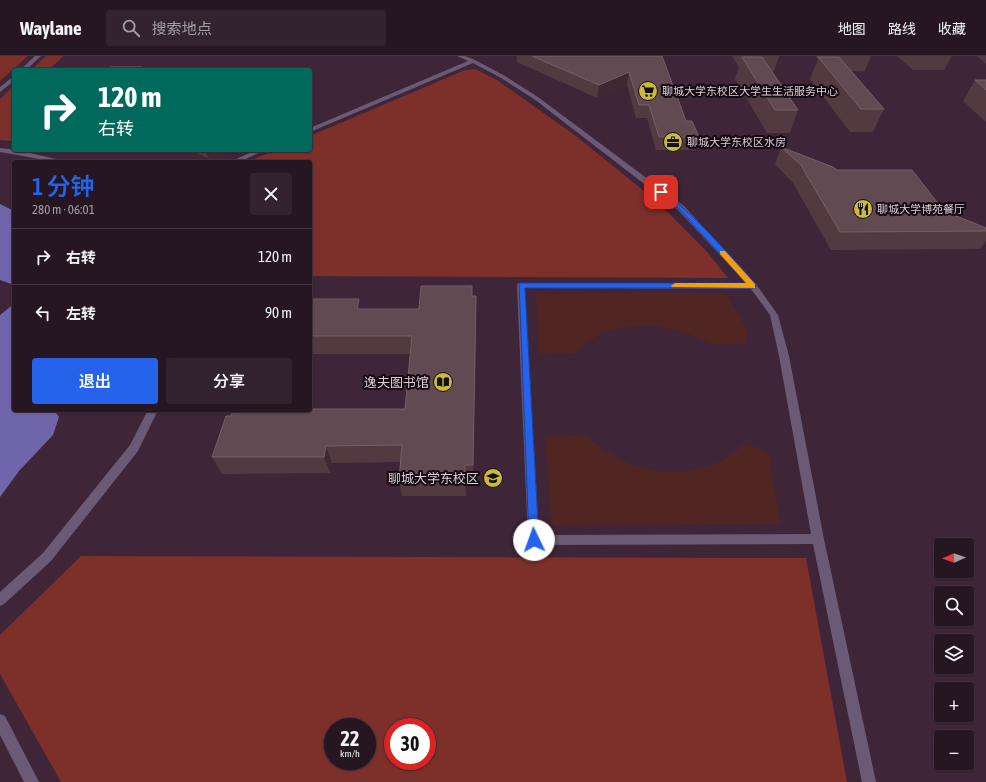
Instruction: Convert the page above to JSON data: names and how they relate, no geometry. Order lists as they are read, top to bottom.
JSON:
{
  "places": {
    "supermarket": ["聊城大学东校区大学生生活服务中心"],
    "office": ["聊城大学东校区水房"],
    "restaurant": ["聊城大学博苑餐厅"],
    "library": ["逸夫图书馆"],
    "school or university": ["聊城大学东校区"]
  },
  "north": "left",
  "page": {
    "header": "Waylane",
    "search": "搜索地点",
    "nav": ["地图", "路线", "收藏"],
    "turn": ["120 m", "右转"],
    "heading": ["1 分钟", "280 m · 06:01"],
    "list": [
      {
        "name": "右转",
        "value": "120 m"
      },
      {
        "name": "左转",
        "value": "90 m"
      }
    ],
    "buttons": ["退出", "分享"],
    "map_buttons": ["+", "−"],
    "speed": "22 km/h",
    "limit": "30"
  }
}
